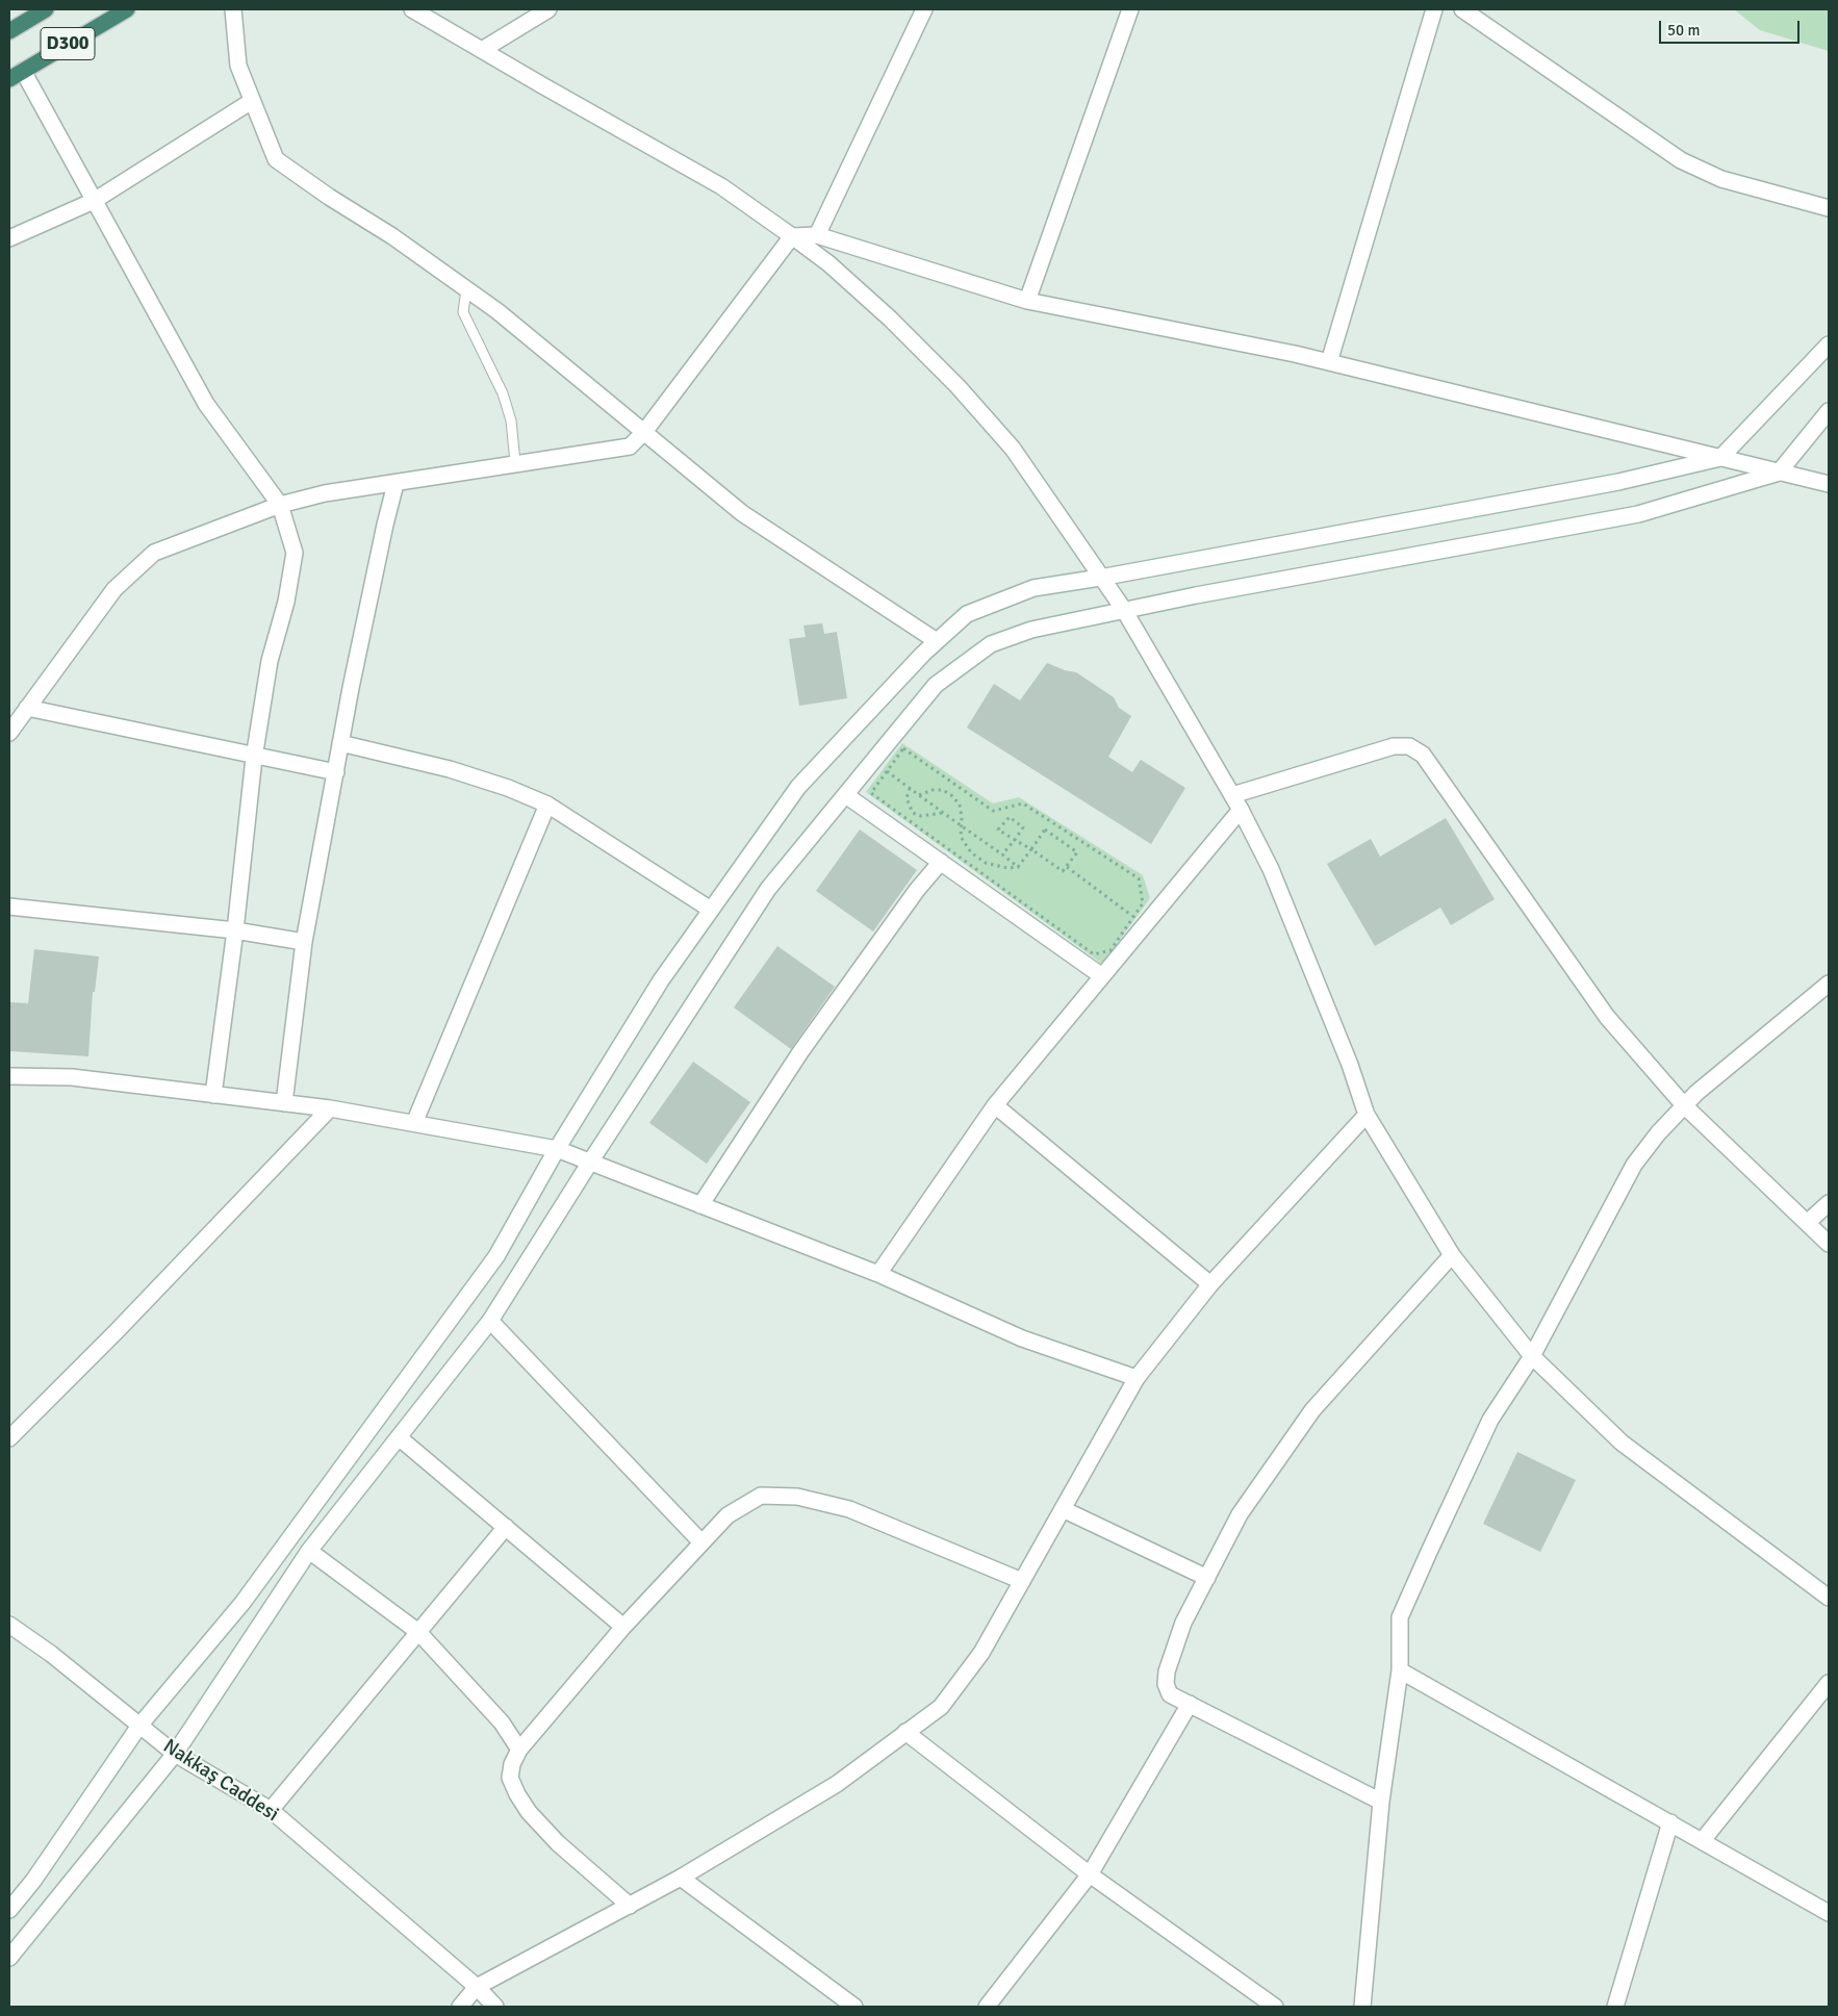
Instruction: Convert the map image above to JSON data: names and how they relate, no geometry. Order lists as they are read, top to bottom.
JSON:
{
  "streets": {
    "highway": ["D300"],
    "street": ["Nakkaş Caddesi"]
  },
  "scale_bar": "50 m"
}
